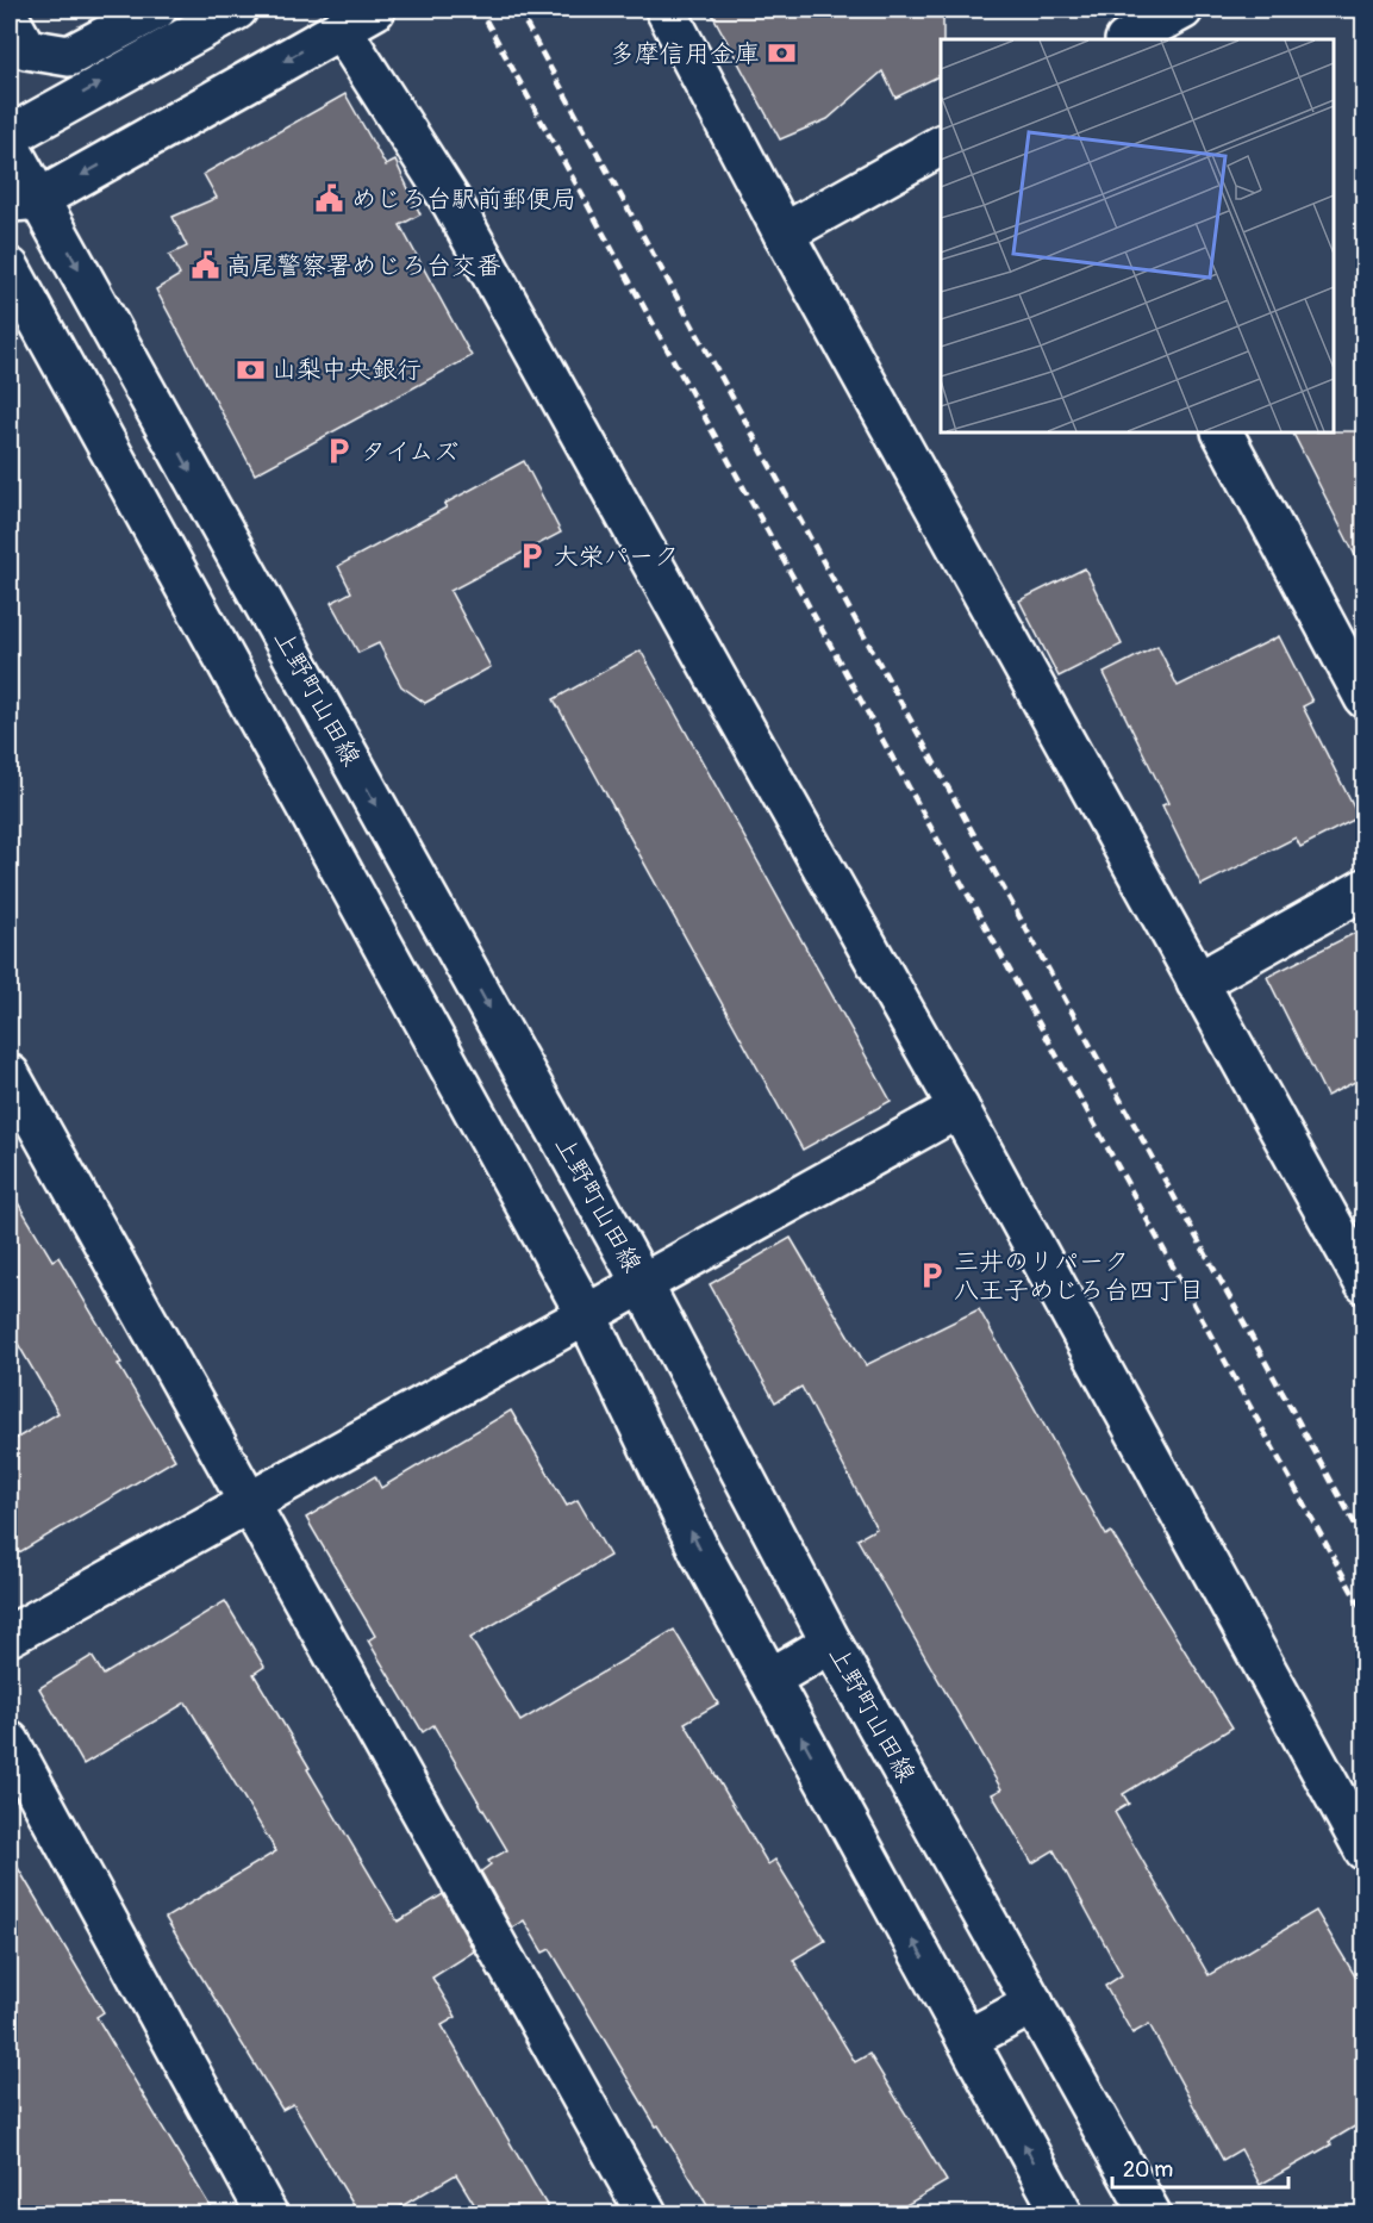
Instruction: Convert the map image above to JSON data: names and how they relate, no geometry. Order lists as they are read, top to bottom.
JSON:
{
  "streets": {
    "street": ["上野町山田線"]
  },
  "places": {
    "bank": ["多摩信用金庫", "山梨中央銀行"],
    "public building": ["めじろ台駅前郵便局", "高尾警察署めじろ台交番"],
    "parking": ["タイムズ", "大栄パーク", "三井のリパーク 八王子めじろ台四丁目"]
  },
  "scale_bar": "20 m"
}
